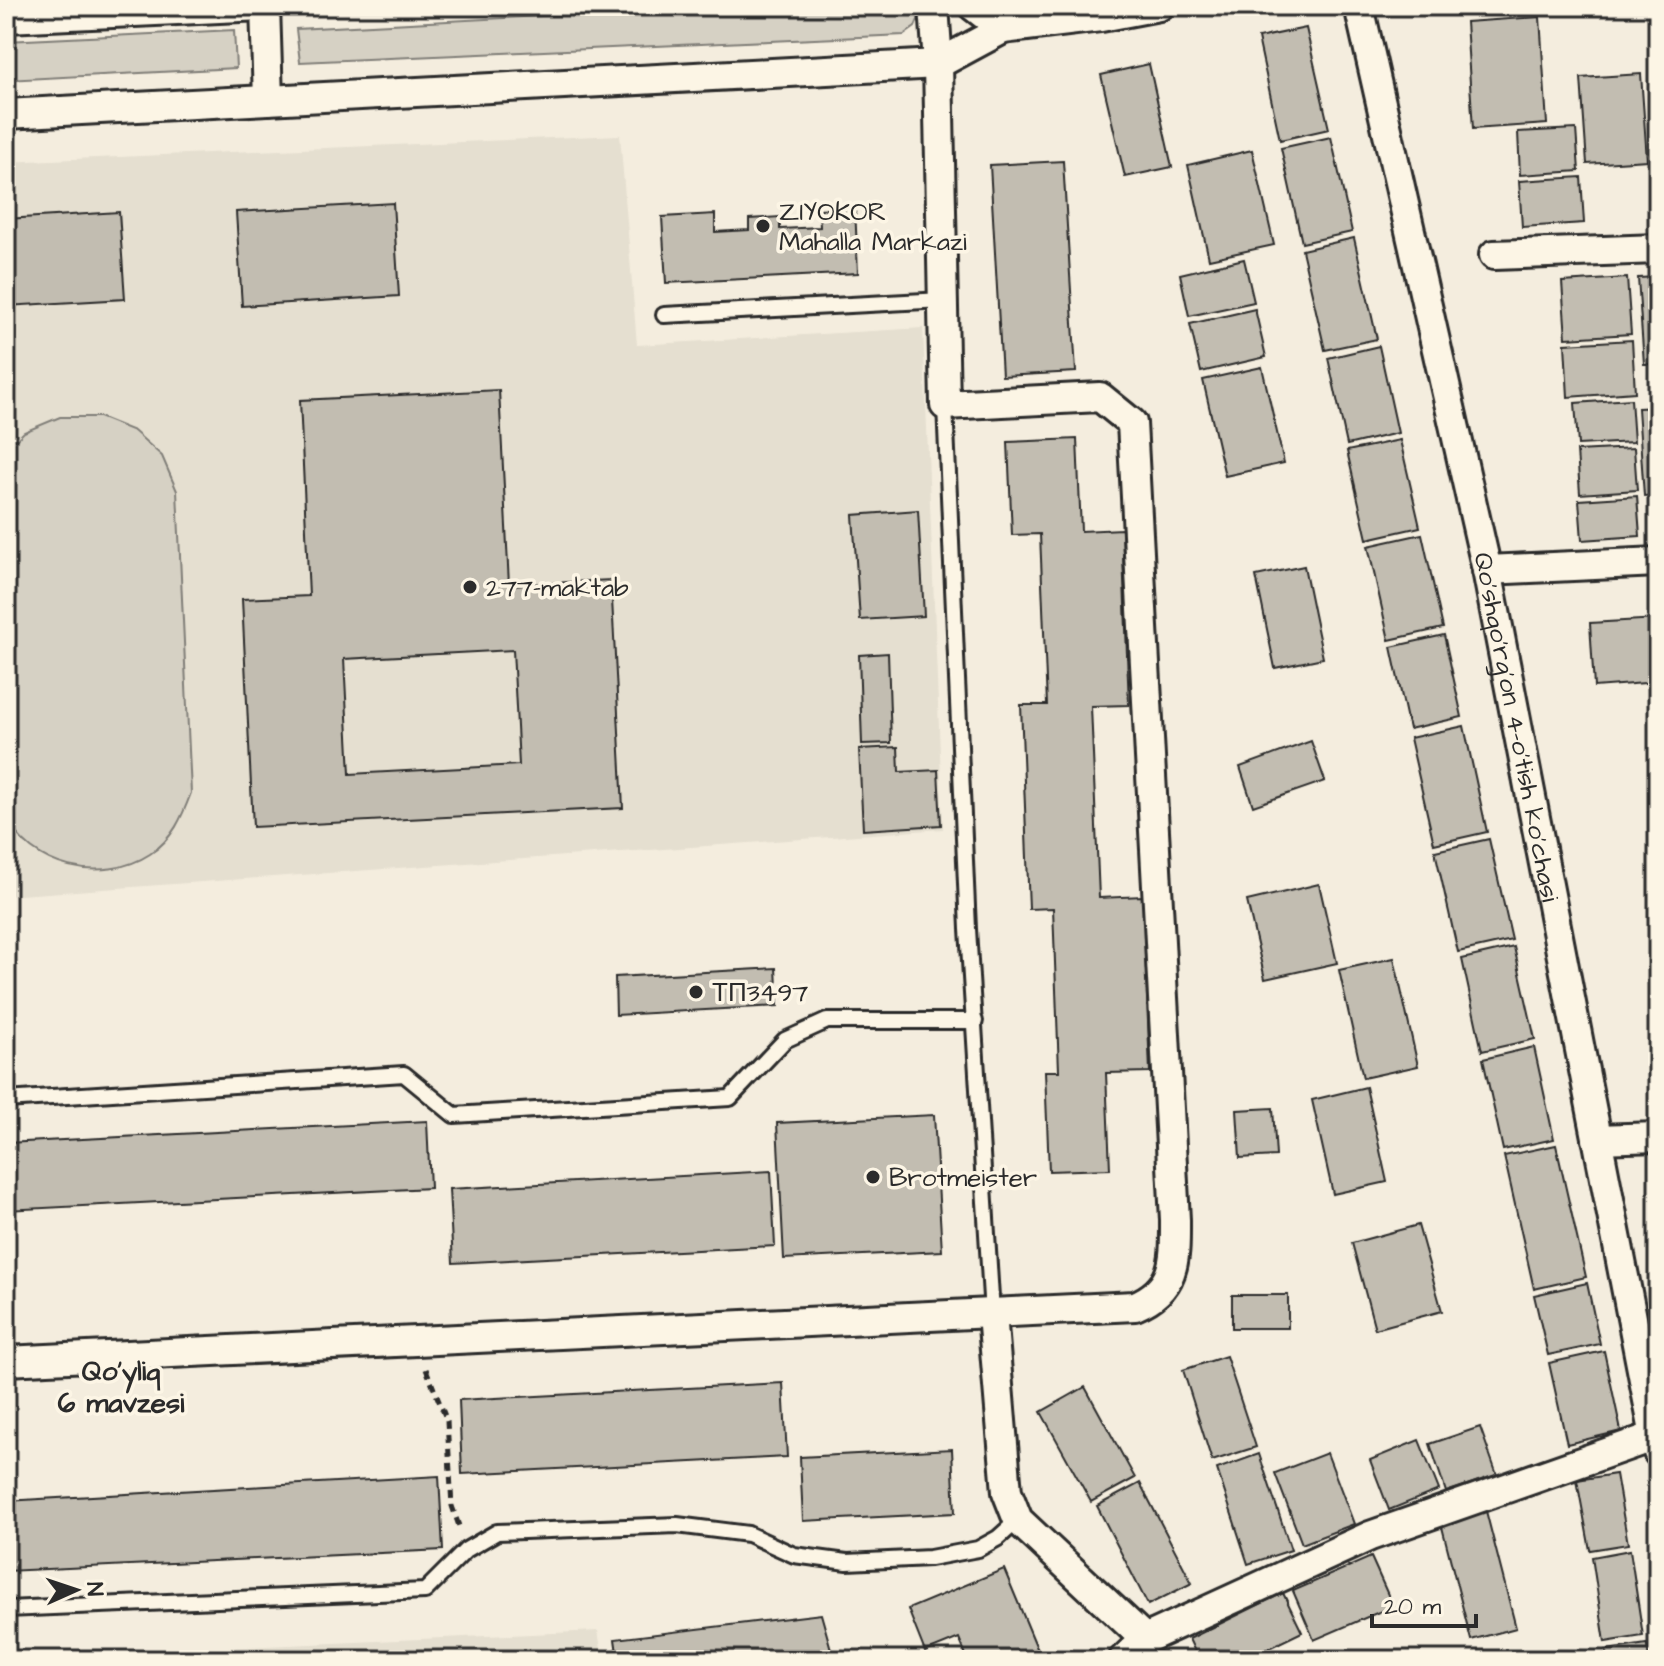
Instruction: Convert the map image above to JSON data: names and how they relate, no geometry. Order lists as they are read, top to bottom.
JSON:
{
  "streets": {
    "street": ["Qo'shqo'rg'on 4-o'tish ko'chasi"]
  },
  "districts": ["Qo'yliq 6 mavzesi"],
  "places": [
    "ZIYOKOR Mahalla Markazi",
    "277-maktab",
    "ТП3497",
    "Brotmeister"
  ],
  "scale_bar": "20 m",
  "north": "right"
}
